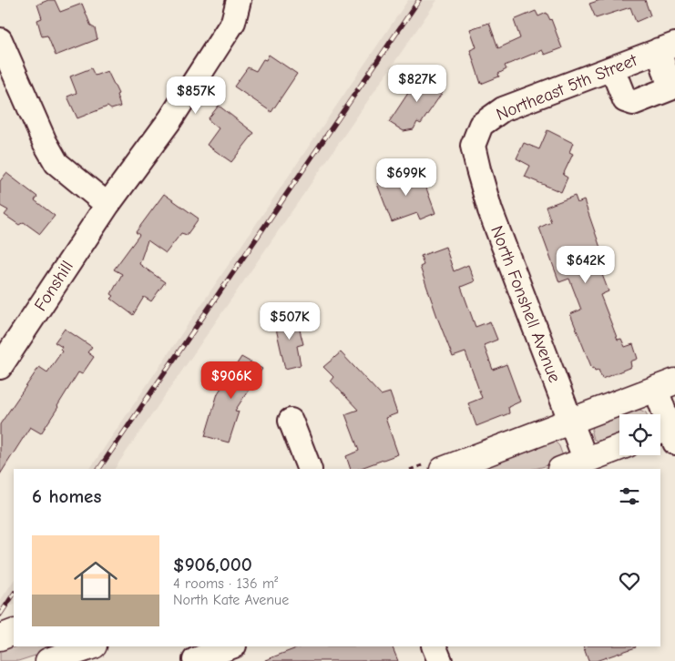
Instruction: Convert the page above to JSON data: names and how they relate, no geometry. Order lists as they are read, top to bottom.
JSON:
{
  "streets": {
    "street": ["Northeast 5th Street", "Fonshill", "North Fonshell Avenue"]
  },
  "crossings": [
    ["Northeast 5th Street", "North Fonshell Avenue"]
  ],
  "page": {
    "price": [
      "$827K",
      "$857K",
      "$699K",
      "$642K",
      "$507K",
      "$906K"
    ],
    "heading": "6 homes",
    "list": [
      {
        "name": "$906,000",
        "note": "4 rooms · 136 m² · North Kate Avenue"
      }
    ]
  }
}
